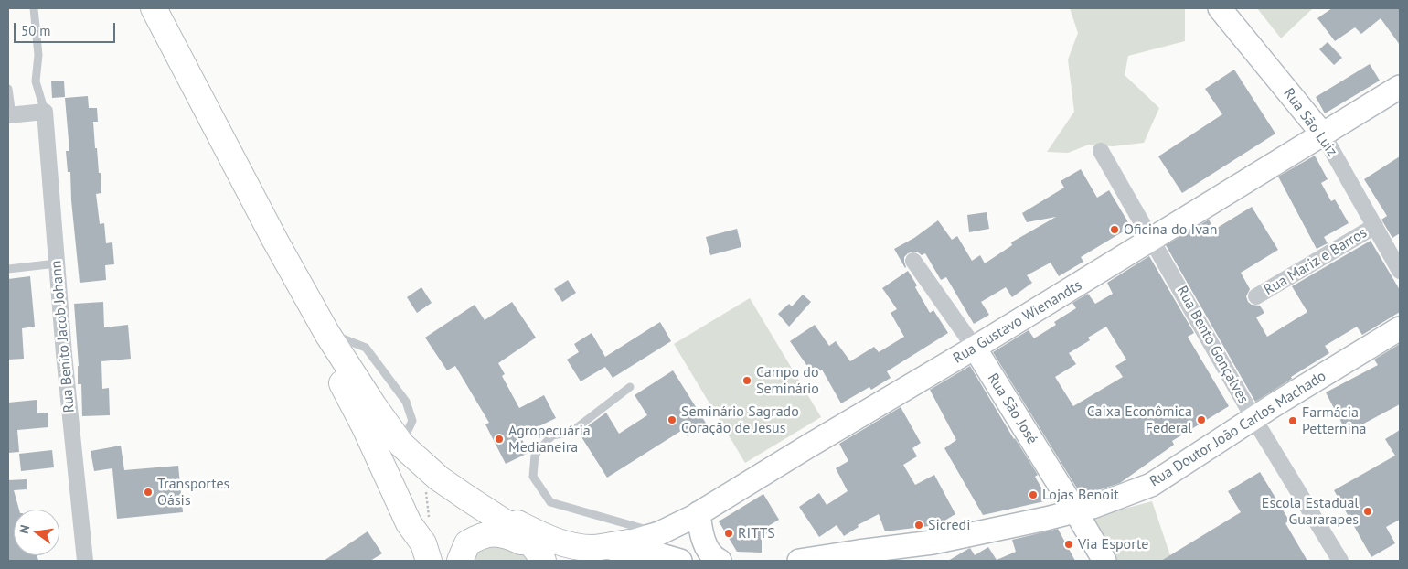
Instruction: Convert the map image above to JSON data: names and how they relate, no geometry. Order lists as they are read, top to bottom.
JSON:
{
  "streets": {
    "main road": [
      "Rua São Luiz",
      "Rua Gustavo Wienandts",
      "Rua São José",
      "Rua Doutor João Carlos Machado"
    ],
    "street": ["Rua Mariz e Barros", "Rua Benito Jacob Johann", "Rua Bento Gonçalves"]
  },
  "crossings": [
    ["Rua São Luiz", "Rua Mariz e Barros"],
    ["Rua São Luiz", "Rua Gustavo Wienandts"],
    ["Rua Gustavo Wienandts", "Rua Bento Gonçalves"],
    ["Rua Gustavo Wienandts", "Rua São José"],
    ["Rua Bento Gonçalves", "Rua Doutor João Carlos Machado"],
    ["Rua São José", "Rua Doutor João Carlos Machado"]
  ],
  "places": [
    "Oficina do Ivan",
    "Campo do Seminário",
    "Seminário Sagrado Coração de Jesus",
    "Caixa Econômica Federal",
    "Farmácia Petternina",
    "Agropecuária Medianeira",
    "Transportes Oásis",
    "Lojas Benoit",
    "Escola Estadual Guararapes",
    "Sicredi",
    "RITTS",
    "Via Esporte"
  ],
  "scale_bar": "50 m",
  "north": "left"
}
